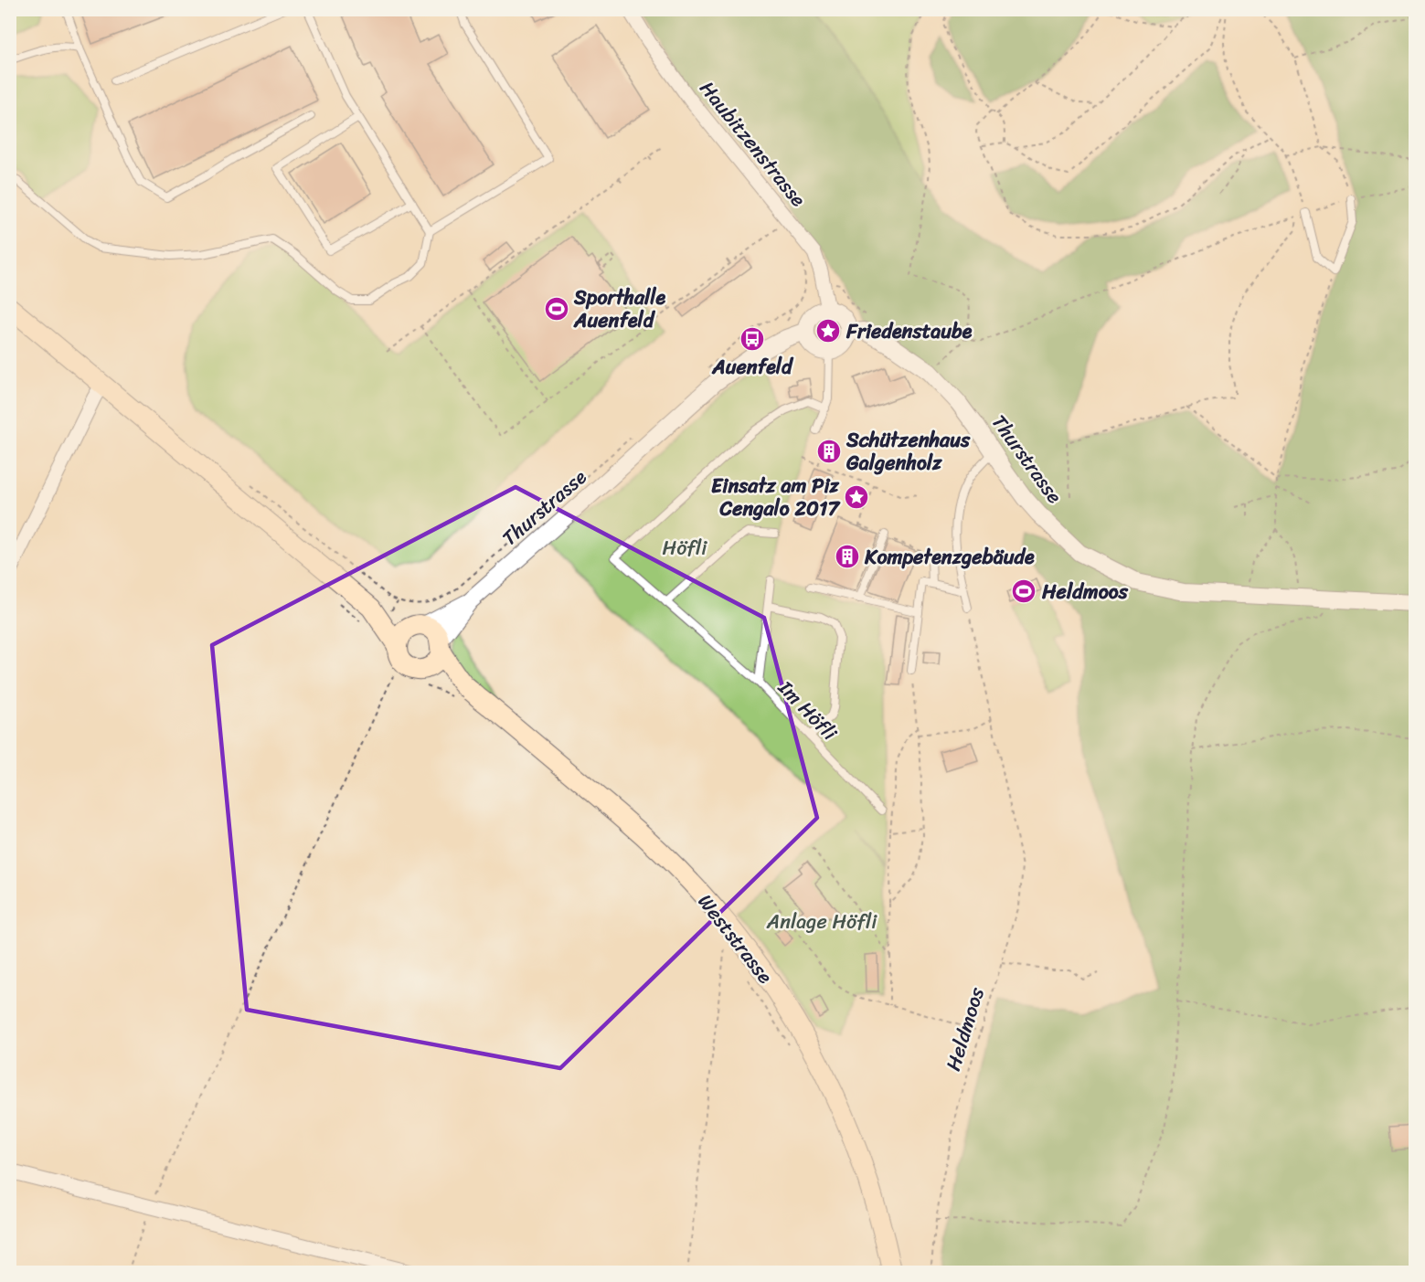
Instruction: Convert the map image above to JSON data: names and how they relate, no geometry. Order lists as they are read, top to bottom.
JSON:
{
  "streets": {
    "main road": ["Weststrasse"],
    "street": ["Haubitzenstrasse", "Thurstrasse"],
    "lane": ["Im Höfli"],
    "path": ["Heldmoos"]
  },
  "crossings": [
    ["Haubitzenstrasse", "Thurstrasse"],
    ["Thurstrasse", "Weststrasse"]
  ],
  "parks": ["Höfli", "Anlage Höfli"],
  "places": {
    "sports": ["Sporthalle Auenfeld", "Heldmoos"],
    "place": ["Friedenstaube", "Einsatz am Piz Cengalo 2017"],
    "bus stop": ["Auenfeld"],
    "building": ["Schützenhaus Galgenholz", "Kompetenzgebäude"]
  }
}
